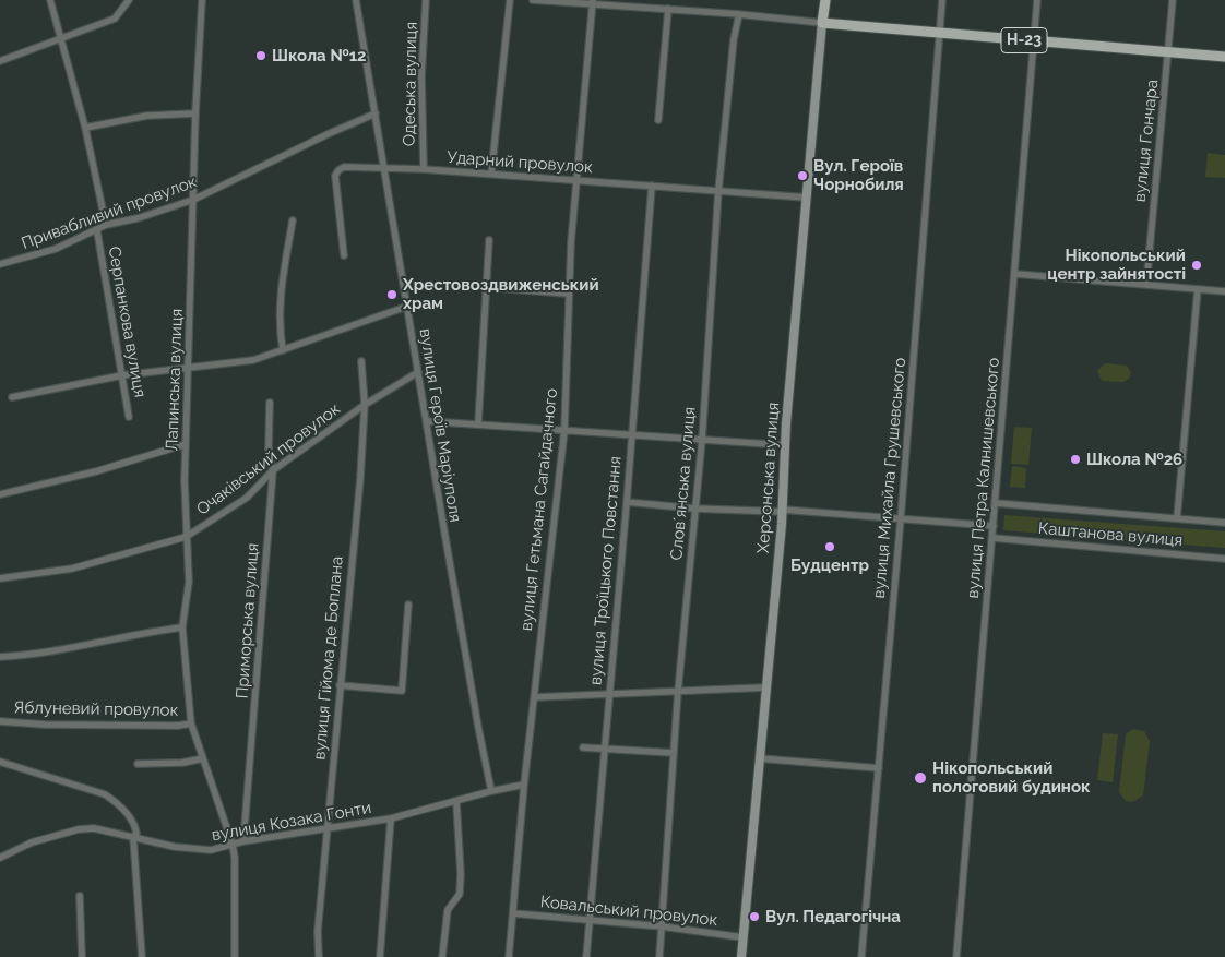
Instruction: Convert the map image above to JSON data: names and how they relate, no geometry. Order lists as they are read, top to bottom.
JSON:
{
  "streets": {
    "main road": ["Н-23", "Херсонська вулиця"],
    "street": [
      "Одеська вулиця",
      "вулиця Гончара",
      "Ударний провулок",
      "Привабливий провулок",
      "Серпанкова вулиця",
      "Лапинська вулиця",
      "вулиця Героїв Маріуполя",
      "Очаківський провулок",
      "вулиця Михайла Грушевського",
      "вулиця Петра Калнишевського",
      "Словʼянська вулиця",
      "вулиця Гетьмана Сагайдачного",
      "Каштанова вулиця",
      "вулиця Троїцького Повстання",
      "Приморська вулиця",
      "вулиця Гійома де Боплана",
      "Яблуневий провулок",
      "вулиця Козака Гонти",
      "Ковальський провулок"
    ]
  },
  "crossings": [
    ["Н-23", "вулиця Гончара"],
    ["Н-23", "Херсонська вулиця"],
    ["Н-23", "вулиця Михайла Грушевського"],
    ["Н-23", "вулиця Петра Калнишевського"],
    ["Одеська вулиця", "Ударний провулок"],
    ["Ударний провулок", "вулиця Героїв Маріуполя"],
    ["Ударний провулок", "вулиця Гетьмана Сагайдачного"],
    ["Ударний провулок", "вулиця Троїцького Повстання"],
    ["Привабливий провулок", "Серпанкова вулиця"],
    ["Привабливий провулок", "Лапинська вулиця"],
    ["Привабливий провулок", "вулиця Героїв Маріуполя"],
    ["Лапинська вулиця", "Очаківський провулок"],
    ["Лапинська вулиця", "Яблуневий провулок"],
    ["Лапинська вулиця", "вулиця Козака Гонти"],
    ["вулиця Героїв Маріуполя", "Очаківський провулок"],
    ["вулиця Героїв Маріуполя", "вулиця Козака Гонти"],
    ["Очаківський провулок", "Приморська вулиця"],
    ["Очаківський провулок", "вулиця Гійома де Боплана"],
    ["Херсонська вулиця", "Ковальський провулок"],
    ["вулиця Петра Калнишевського", "Каштанова вулиця"],
    ["Словʼянська вулиця", "Ковальський провулок"],
    ["вулиця Гетьмана Сагайдачного", "вулиця Козака Гонти"],
    ["вулиця Гетьмана Сагайдачного", "Ковальський провулок"],
    ["вулиця Троїцького Повстання", "Ковальський провулок"],
    ["Приморська вулиця", "вулиця Козака Гонти"],
    ["вулиця Гійома де Боплана", "вулиця Козака Гонти"]
  ],
  "places": [
    "Школа №12",
    "Вул. Героїв Чорнобиля",
    "Нікопольський центр зайнятості",
    "Хрестовоздвиженський храм",
    "Школа №26",
    "Будцентр",
    "Нікопольський пологовий будинок",
    "Вул. Педагогічна"
  ]
}
